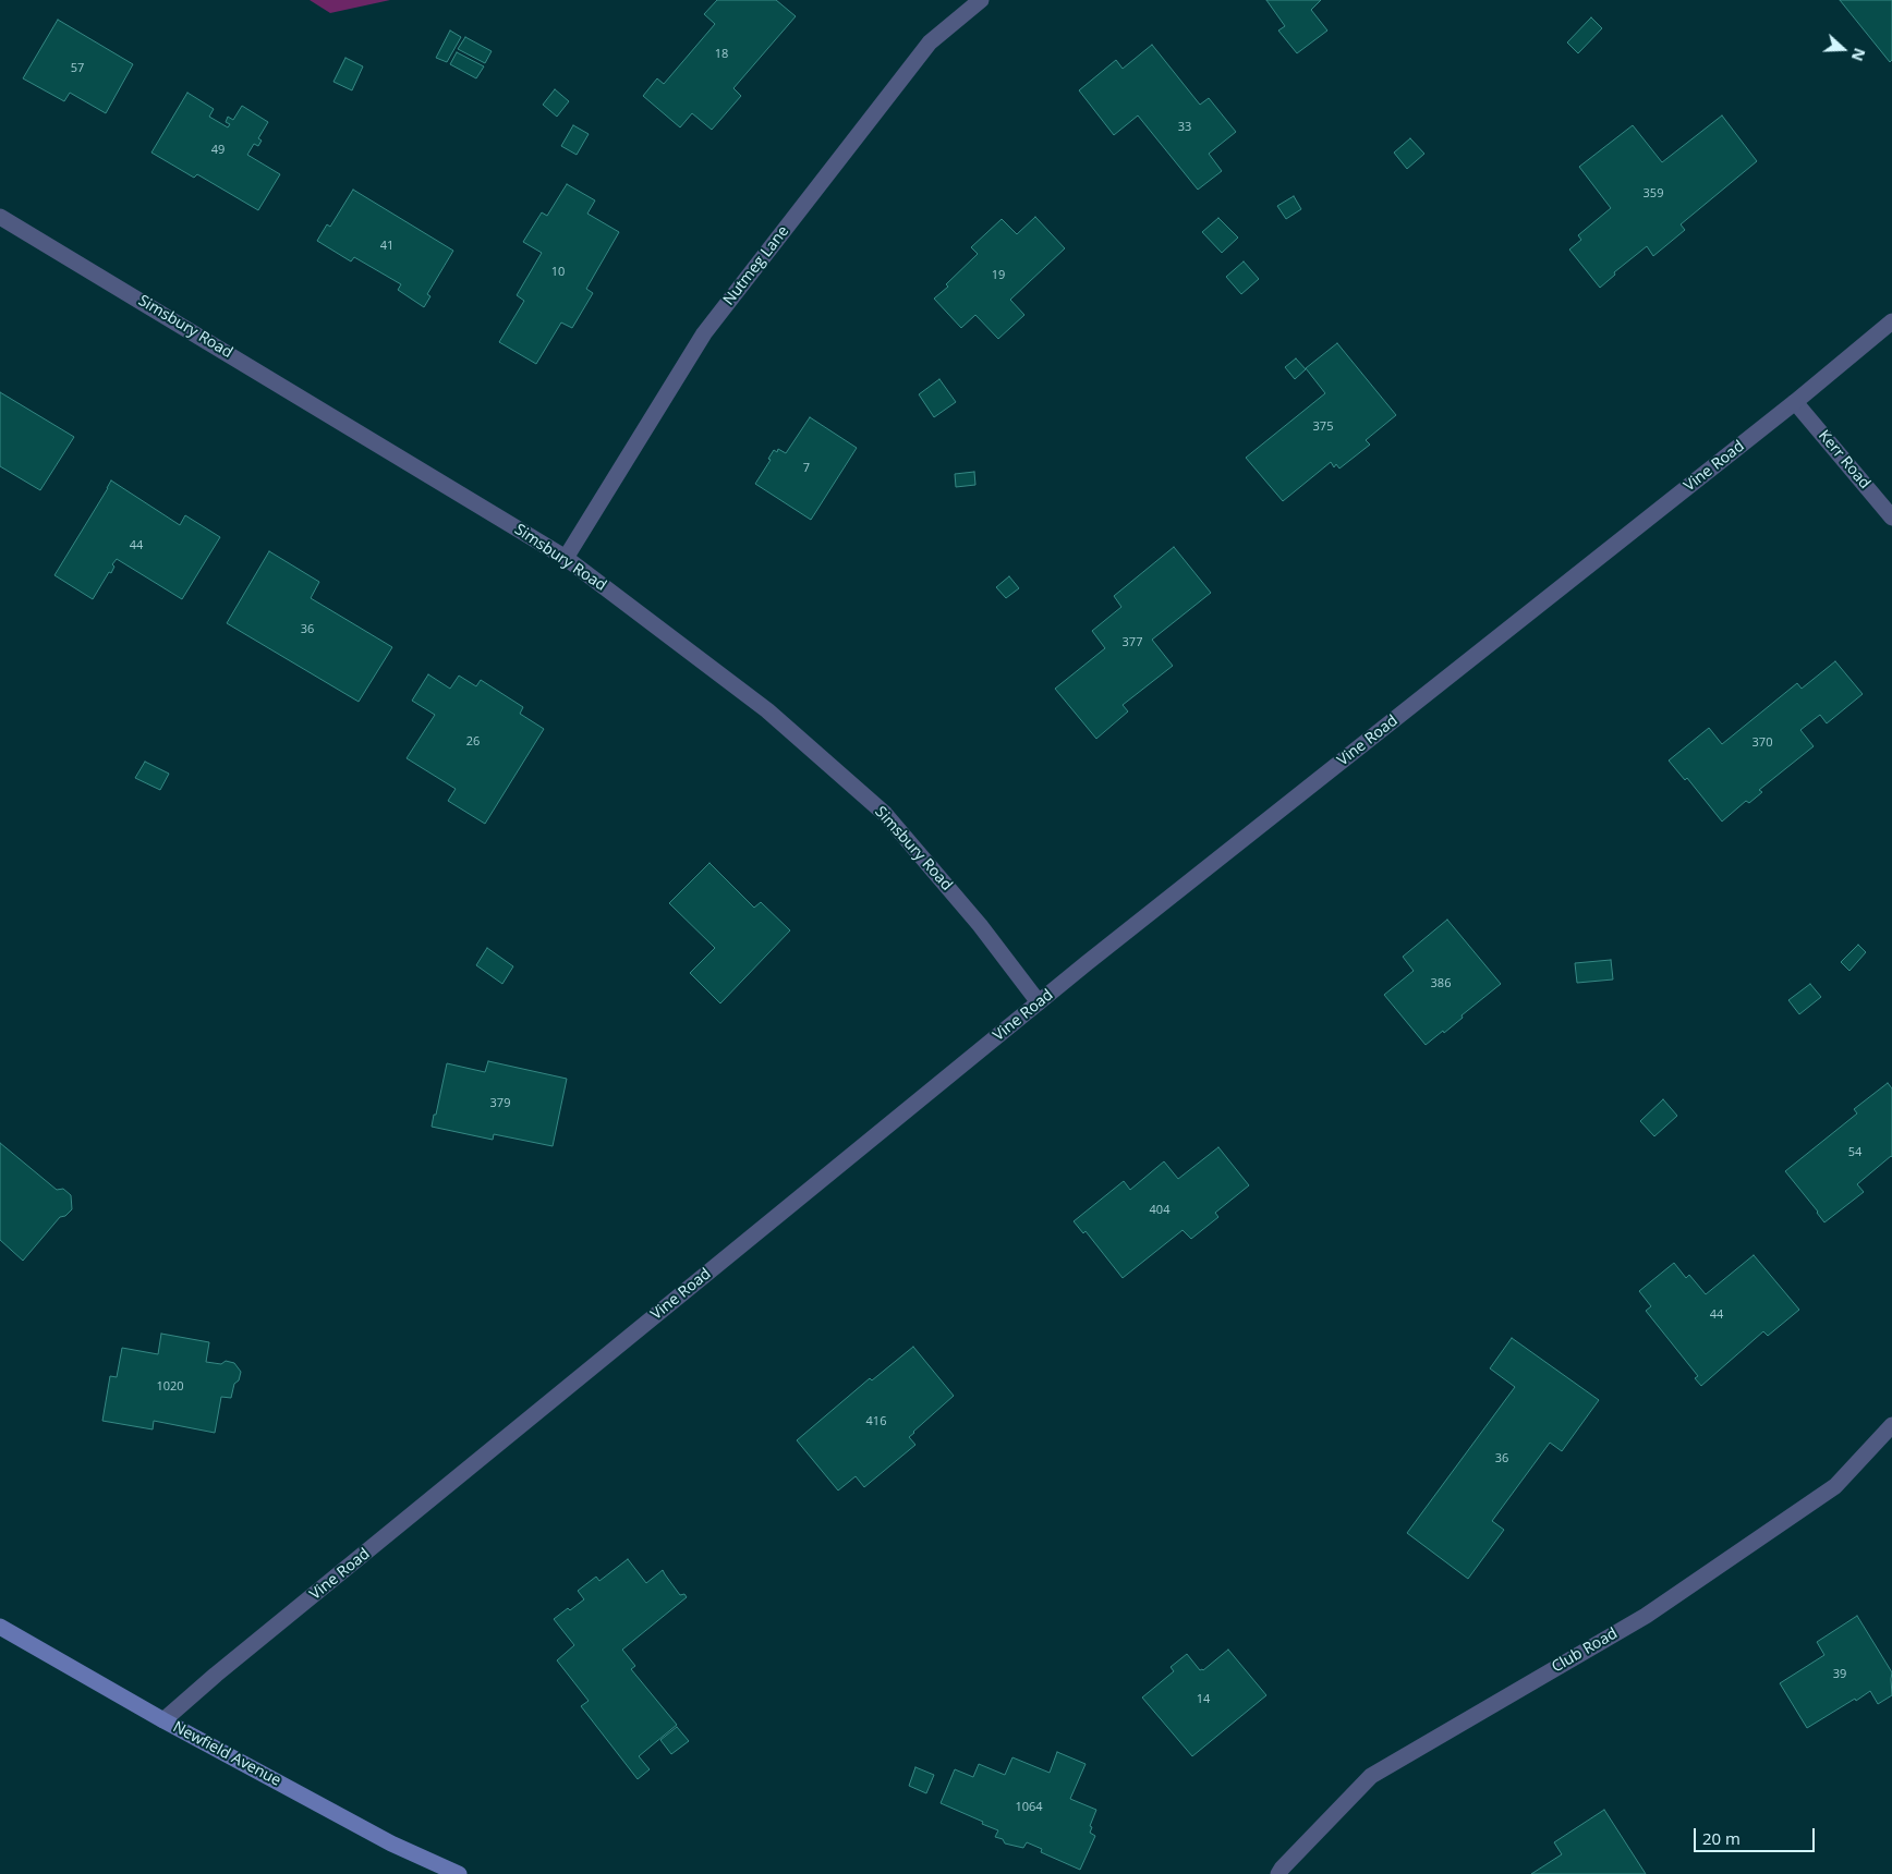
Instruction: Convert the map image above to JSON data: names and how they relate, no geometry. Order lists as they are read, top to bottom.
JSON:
{
  "streets": {
    "main road": ["Newfield Avenue"],
    "street": [
      "Nutmeg Lane",
      "Simsbury Road",
      "Kerr Road",
      "Vine Road",
      "Club Road"
    ]
  },
  "crossings": [
    ["Nutmeg Lane", "Simsbury Road"],
    ["Simsbury Road", "Vine Road"],
    ["Kerr Road", "Vine Road"],
    ["Vine Road", "Newfield Avenue"]
  ],
  "house_numbers": [
    "18",
    "57",
    "33",
    "49",
    "359",
    "41",
    "10",
    "19",
    "375",
    "7",
    "44",
    "36",
    "377",
    "26",
    "370",
    "386",
    "379",
    "54",
    "404",
    "44",
    "1020",
    "416",
    "36",
    "39",
    "14",
    "1064"
  ],
  "scale_bar": "20 m",
  "north": "right"
}
